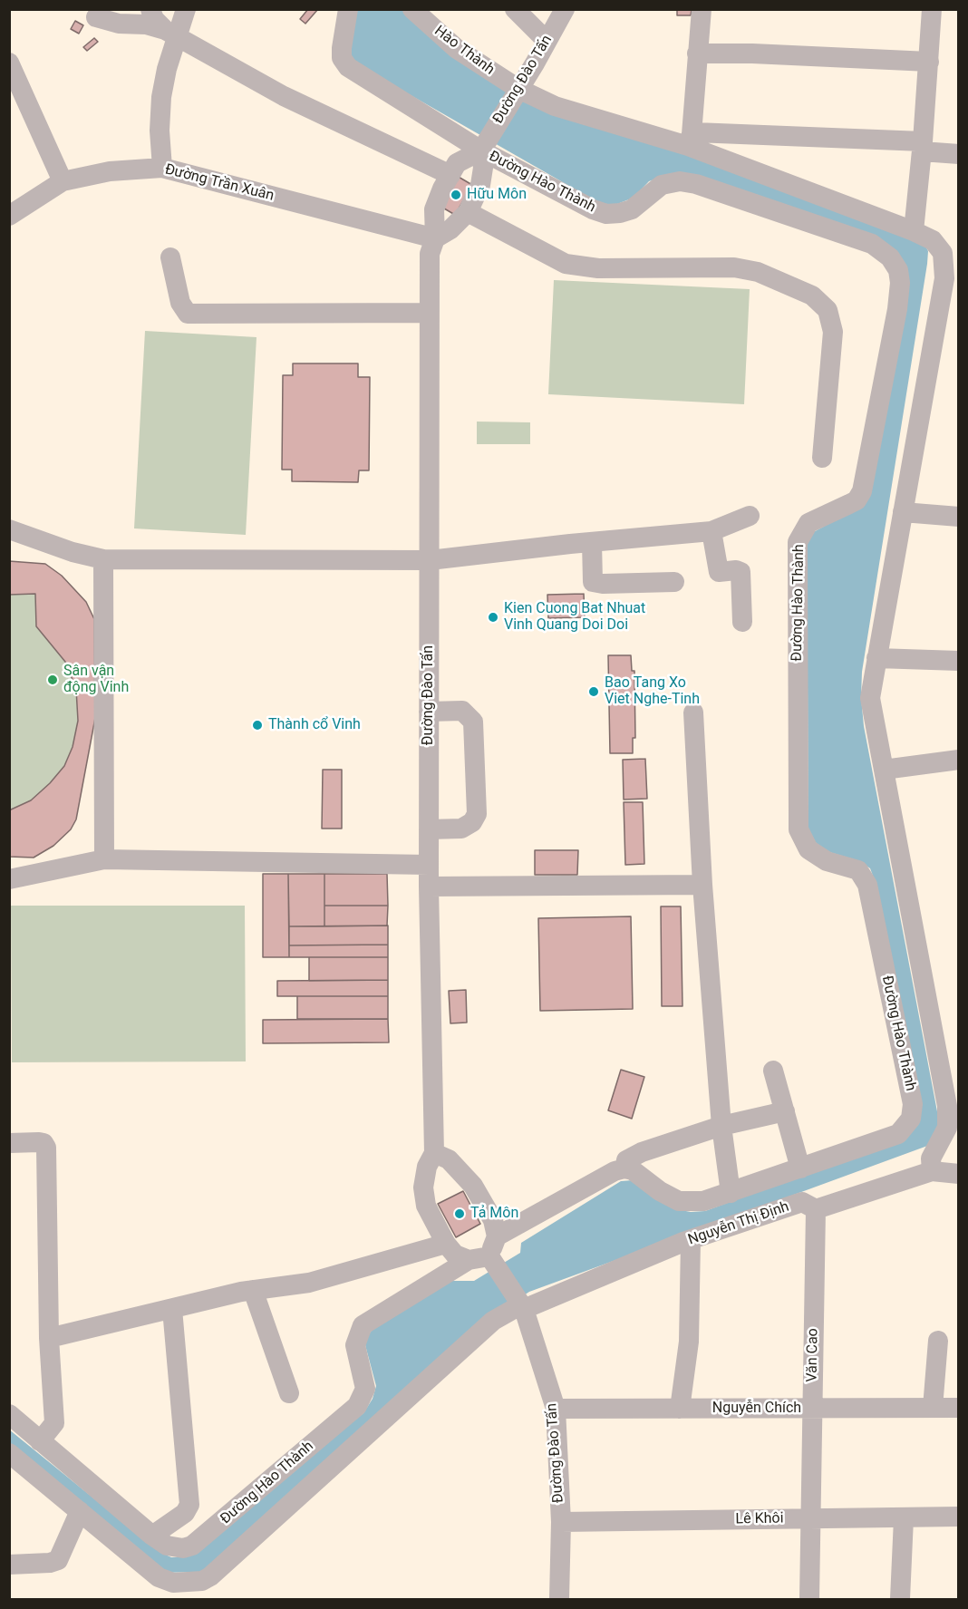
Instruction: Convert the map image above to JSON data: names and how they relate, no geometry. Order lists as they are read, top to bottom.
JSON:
{
  "streets": {
    "street": [
      "Hào Thành",
      "Đường Đào Tấn",
      "Đường Hào Thành",
      "Đường Trần Xuân",
      "Nguyễn Thị Định",
      "Văn Cao",
      "Nguyễn Chích",
      "Lê Khôi"
    ]
  },
  "crossings": [
    ["Hào Thành", "Đường Đào Tấn"],
    ["Đường Đào Tấn", "Đường Hào Thành"],
    ["Đường Đào Tấn", "Đường Trần Xuân"],
    ["Đường Đào Tấn", "Nguyễn Thị Định"],
    ["Đường Đào Tấn", "Nguyễn Chích"],
    ["Đường Đào Tấn", "Lê Khôi"],
    ["Nguyễn Thị Định", "Văn Cao"],
    ["Văn Cao", "Nguyễn Chích"],
    ["Văn Cao", "Lê Khôi"]
  ],
  "places": [
    "Hữu Môn",
    "Kien Cuong Bat Nhuat Vinh Quang Doi Doi",
    "Sân vận động Vinh",
    "Bao Tang Xo Viet Nghe-Tinh",
    "Thành cổ Vinh",
    "Tả Môn"
  ]
}
